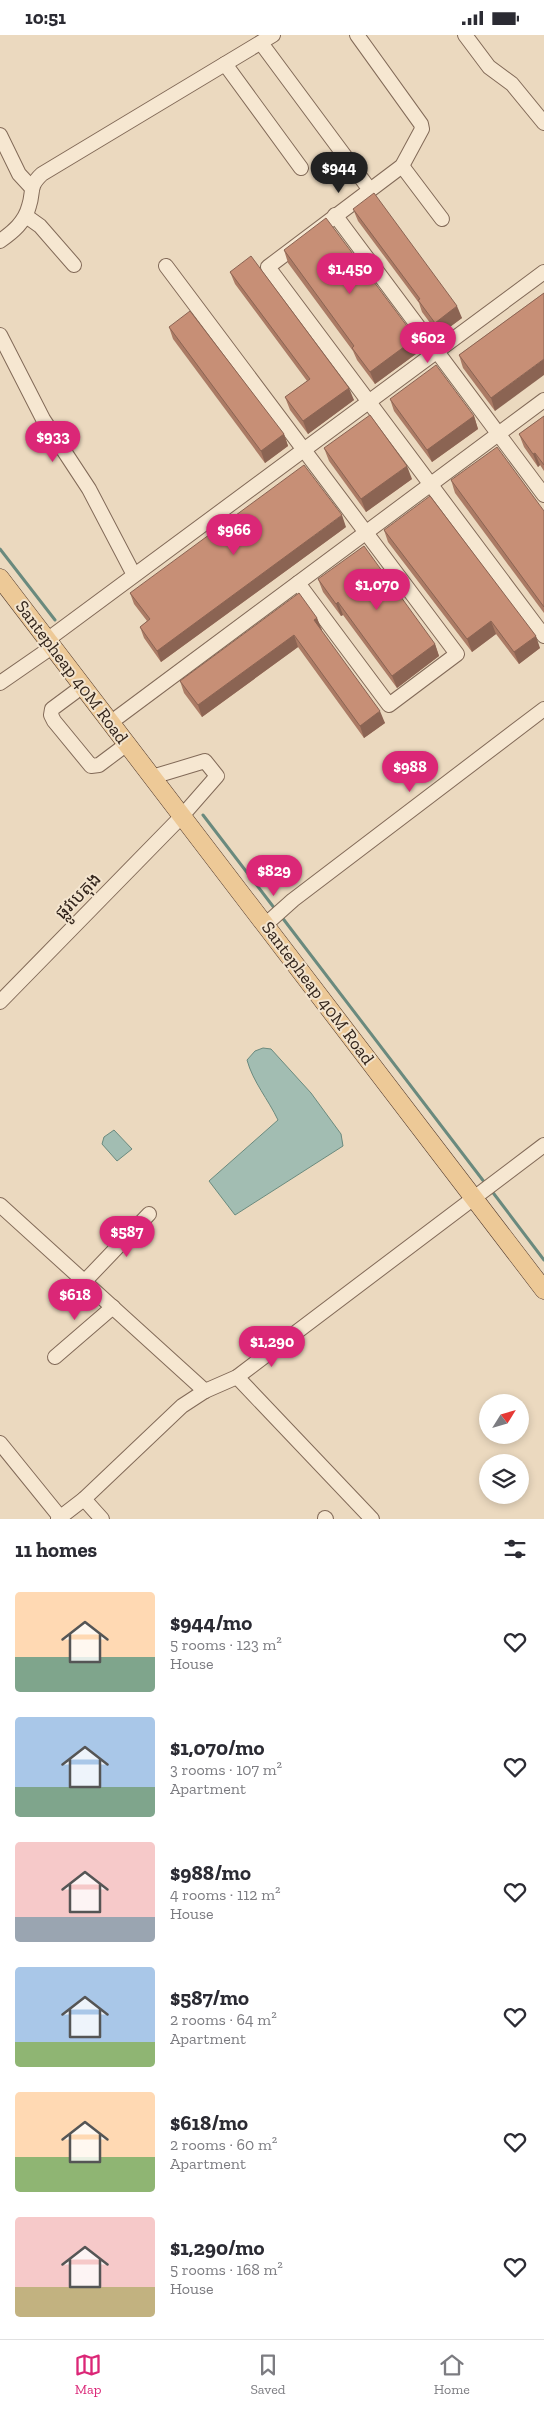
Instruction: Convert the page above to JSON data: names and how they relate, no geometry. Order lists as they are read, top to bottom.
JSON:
{
  "streets": {
    "main road": ["Santepheap 40M Road"],
    "street": ["ផ្លូវបេតុង"]
  },
  "crossings": [
    ["Santepheap 40M Road", "ផ្លូវបេតុង"]
  ],
  "north": "top right",
  "page": {
    "status": "10:51",
    "price": [
      "$944",
      "$1,450",
      "$602",
      "$933",
      "$966",
      "$1,070",
      "$988",
      "$829",
      "$587",
      "$618",
      "$1,290"
    ],
    "heading": "11 homes",
    "list": [
      {
        "name": "$944/mo",
        "note": "5 rooms · 123 m² · House"
      },
      {
        "name": "$1,070/mo",
        "note": "3 rooms · 107 m² · Apartment"
      },
      {
        "name": "$988/mo",
        "note": "4 rooms · 112 m² · House"
      },
      {
        "name": "$587/mo",
        "note": "2 rooms · 64 m² · Apartment"
      },
      {
        "name": "$618/mo",
        "note": "2 rooms · 60 m² · Apartment"
      },
      {
        "name": "$1,290/mo",
        "note": "5 rooms · 168 m² · House"
      }
    ],
    "tabs": ["Map", "Saved", "Home"]
  }
}
